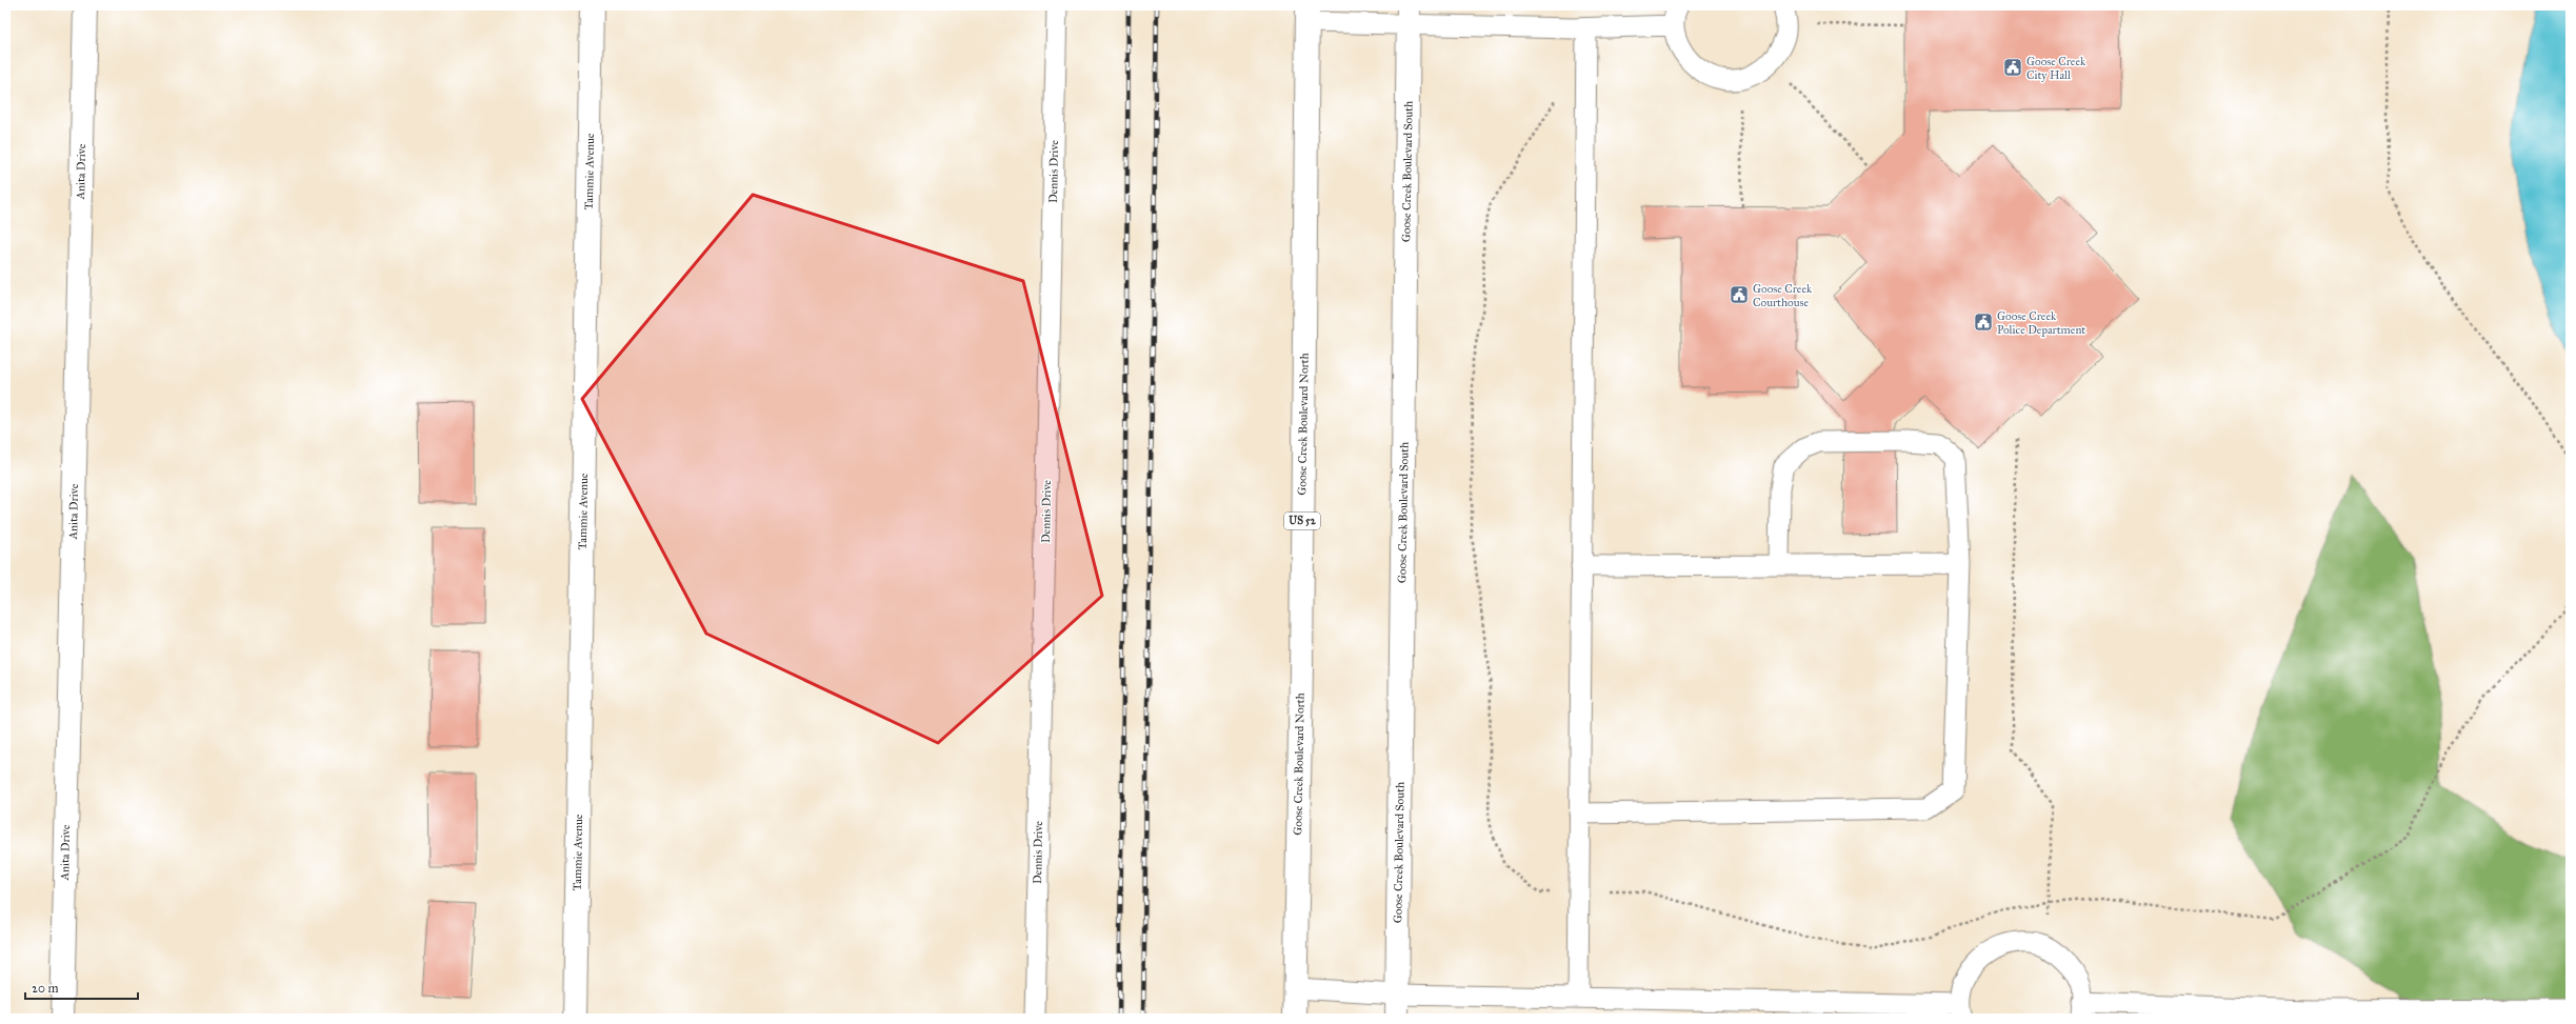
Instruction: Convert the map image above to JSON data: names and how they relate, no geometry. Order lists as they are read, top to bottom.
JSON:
{
  "streets": {
    "main road": [
      "Anita Drive",
      "Tammie Avenue",
      "Goose Creek Boulevard South",
      "Goose Creek Boulevard North",
      "US 52"
    ],
    "lane": ["Dennis Drive"]
  },
  "places": {
    "public building": ["Goose Creek City Hall", "Goose Creek Courthouse", "Goose Creek Police Department"]
  },
  "scale_bar": "20 m"
}
